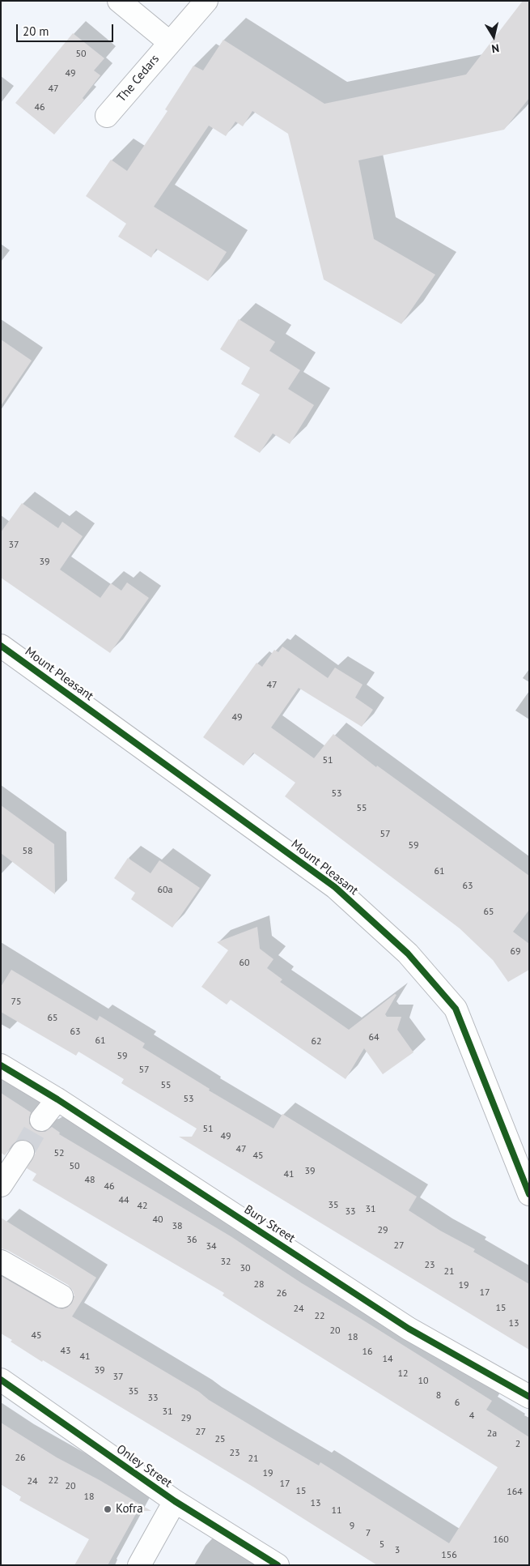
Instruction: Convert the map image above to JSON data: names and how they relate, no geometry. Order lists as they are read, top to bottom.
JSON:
{
  "streets": {
    "street": [
      "The Cedars",
      "Mount Pleasant",
      "Bury Street",
      "Onley Street"
    ]
  },
  "places": ["Kofra"],
  "house_numbers": [
    "50",
    "49",
    "47",
    "46",
    "37",
    "39",
    "47",
    "49",
    "51",
    "53",
    "55",
    "57",
    "59",
    "58",
    "61",
    "63",
    "60a",
    "65",
    "69",
    "60",
    "75",
    "65",
    "63",
    "64",
    "61",
    "62",
    "59",
    "57",
    "55",
    "53",
    "51",
    "49",
    "47",
    "52",
    "45",
    "50",
    "39",
    "41",
    "48",
    "46",
    "44",
    "35",
    "42",
    "31",
    "33",
    "40",
    "38",
    "29",
    "36",
    "27",
    "34",
    "32",
    "23",
    "30",
    "21",
    "28",
    "19",
    "17",
    "26",
    "15",
    "24",
    "22",
    "13",
    "20",
    "45",
    "18",
    "43",
    "16",
    "41",
    "14",
    "39",
    "12",
    "37",
    "10",
    "35",
    "8",
    "33",
    "6",
    "31",
    "4",
    "29",
    "27",
    "2a",
    "25",
    "2",
    "23",
    "26",
    "21",
    "19",
    "22",
    "24",
    "17",
    "20",
    "15",
    "164",
    "18",
    "13",
    "11",
    "9",
    "7",
    "160",
    "5",
    "3",
    "156"
  ],
  "scale_bar": "20 m",
  "north": "bottom"
}
